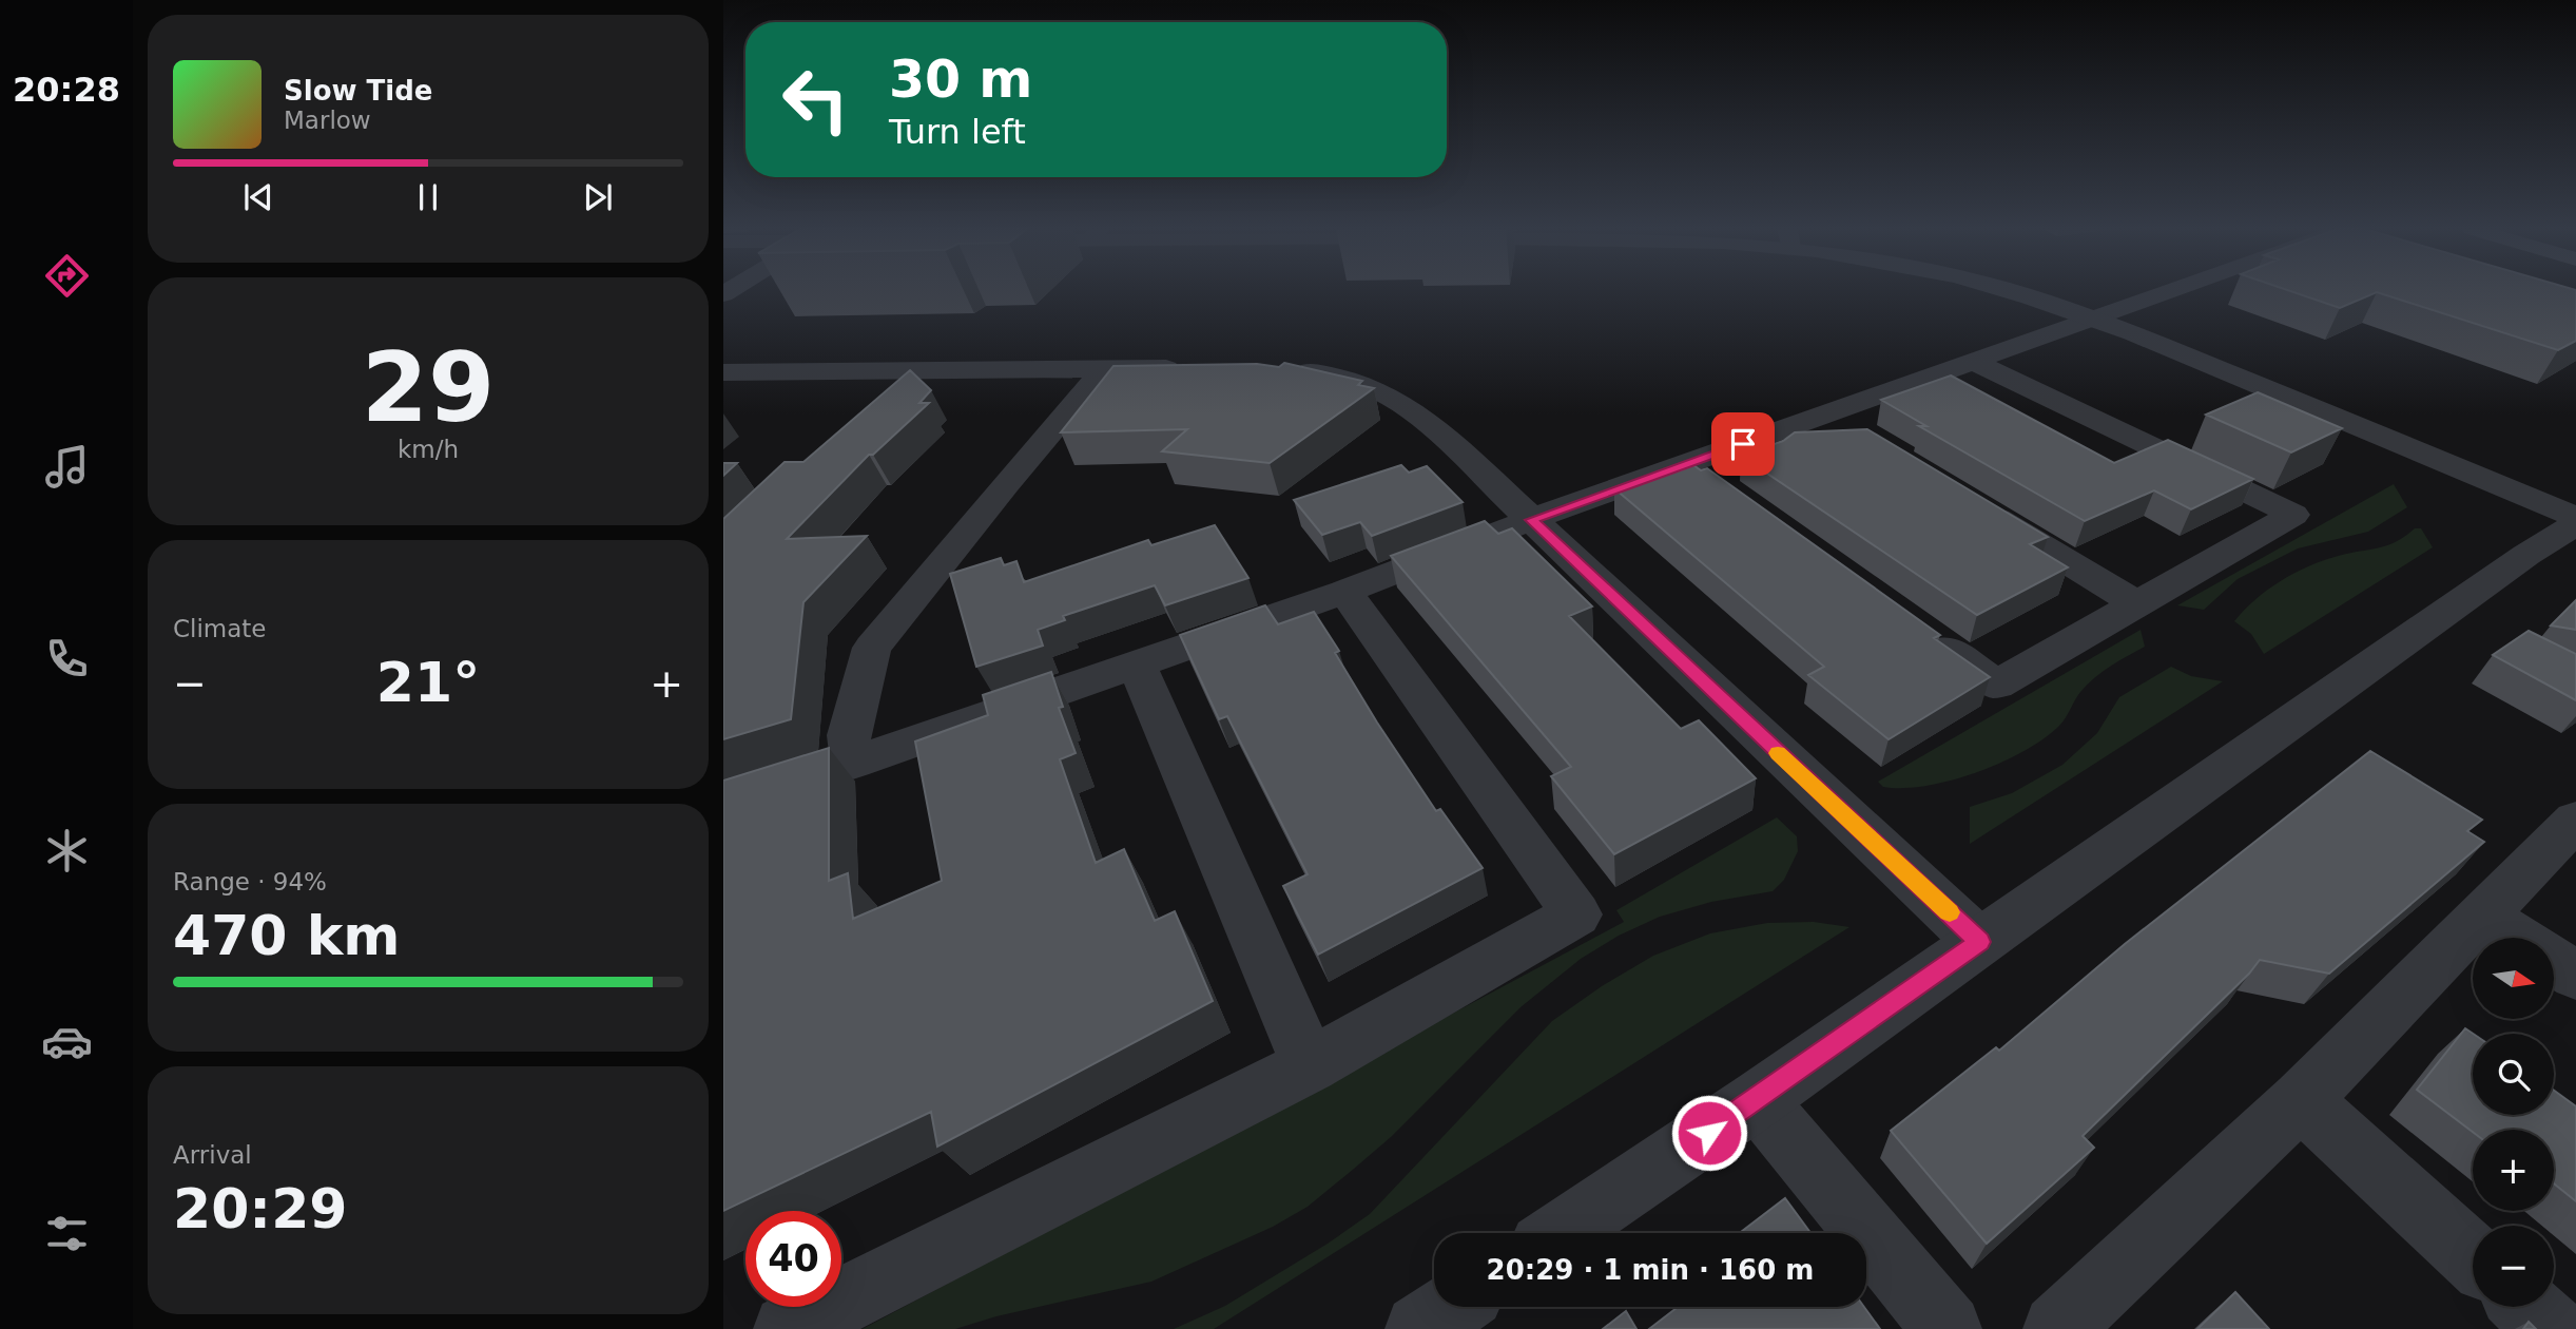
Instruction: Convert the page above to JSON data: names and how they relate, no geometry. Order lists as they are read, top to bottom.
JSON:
{
  "north": "right",
  "page": {
    "tabs": "20:28",
    "turn": ["30 m", "Turn left"],
    "song": ["Slow Tide", "Marlow"],
    "tile": [
      ["29", "km/h"],
      "Climate",
      ["Range · 94%", "470 km"],
      ["Arrival", "20:29"]
    ],
    "heat": ["−", "21°", "+"],
    "map_buttons": ["+", "−"],
    "limit": "40",
    "trip": "20:29 · 1 min · 160 m"
  }
}
